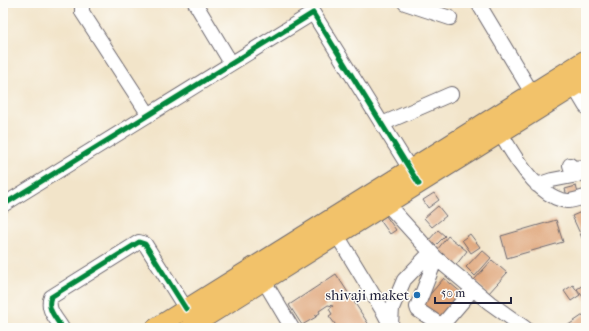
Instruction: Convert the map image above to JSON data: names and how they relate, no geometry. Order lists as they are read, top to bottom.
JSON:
{
  "places": ["shivaji maket"],
  "scale_bar": "50 m"
}
